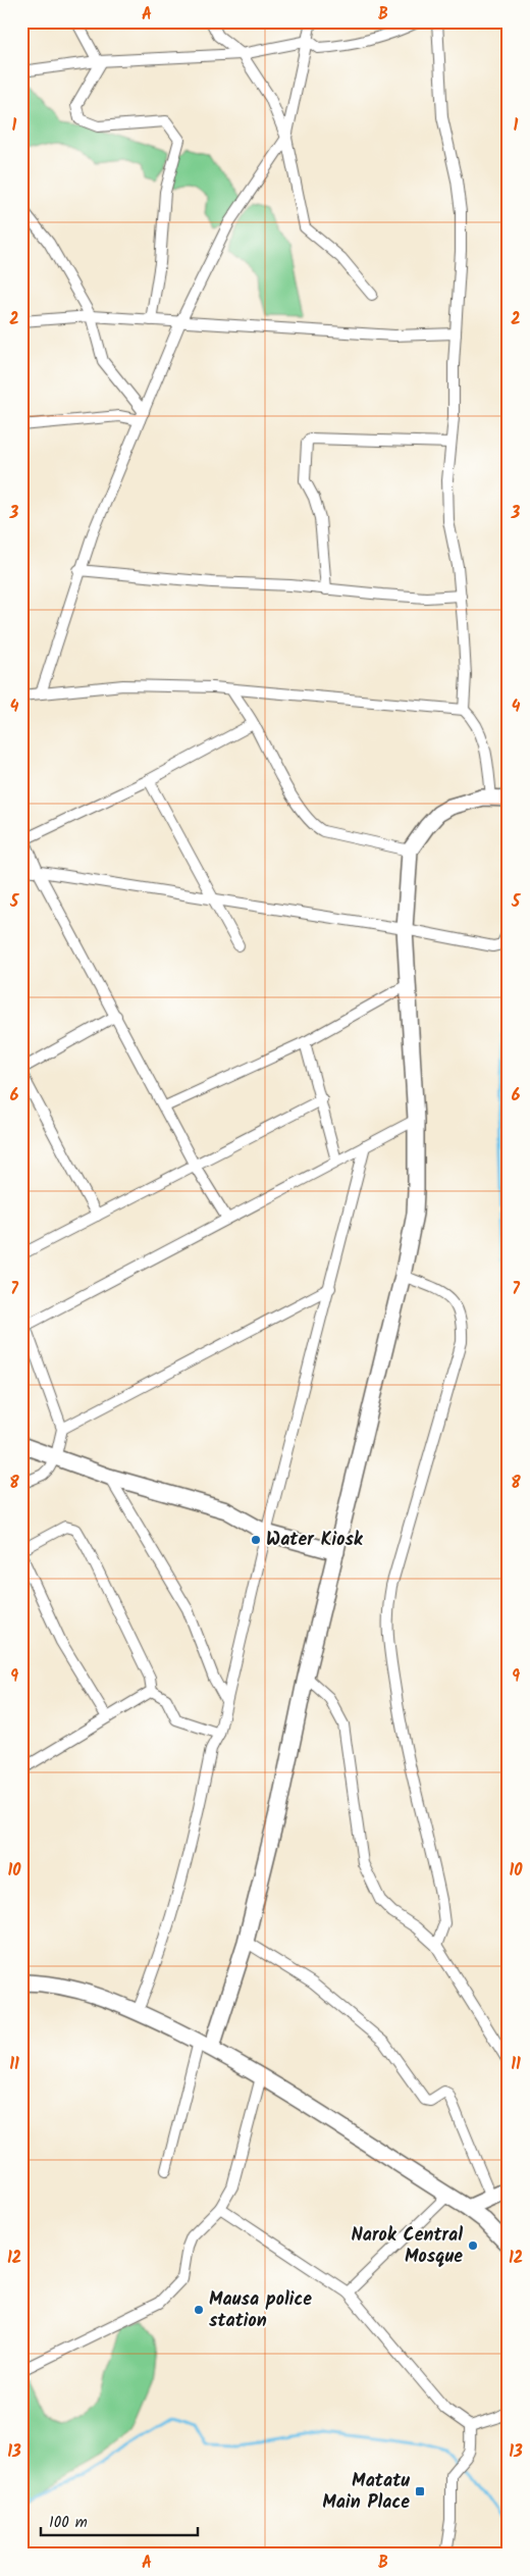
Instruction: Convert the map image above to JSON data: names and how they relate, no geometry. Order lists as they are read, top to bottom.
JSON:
{
  "places": {
    "other": ["Water Kiosk", "Narok Central Mosque", "Mausa police station"],
    "transit": ["Matatu Main Place"]
  },
  "scale_bar": "100 m",
  "grid": {
    "columns": ["A", "B"],
    "rows": [
      "1",
      "2",
      "3",
      "4",
      "5",
      "6",
      "7",
      "8",
      "9",
      "10",
      "11",
      "12",
      "13"
    ]
  }
}
